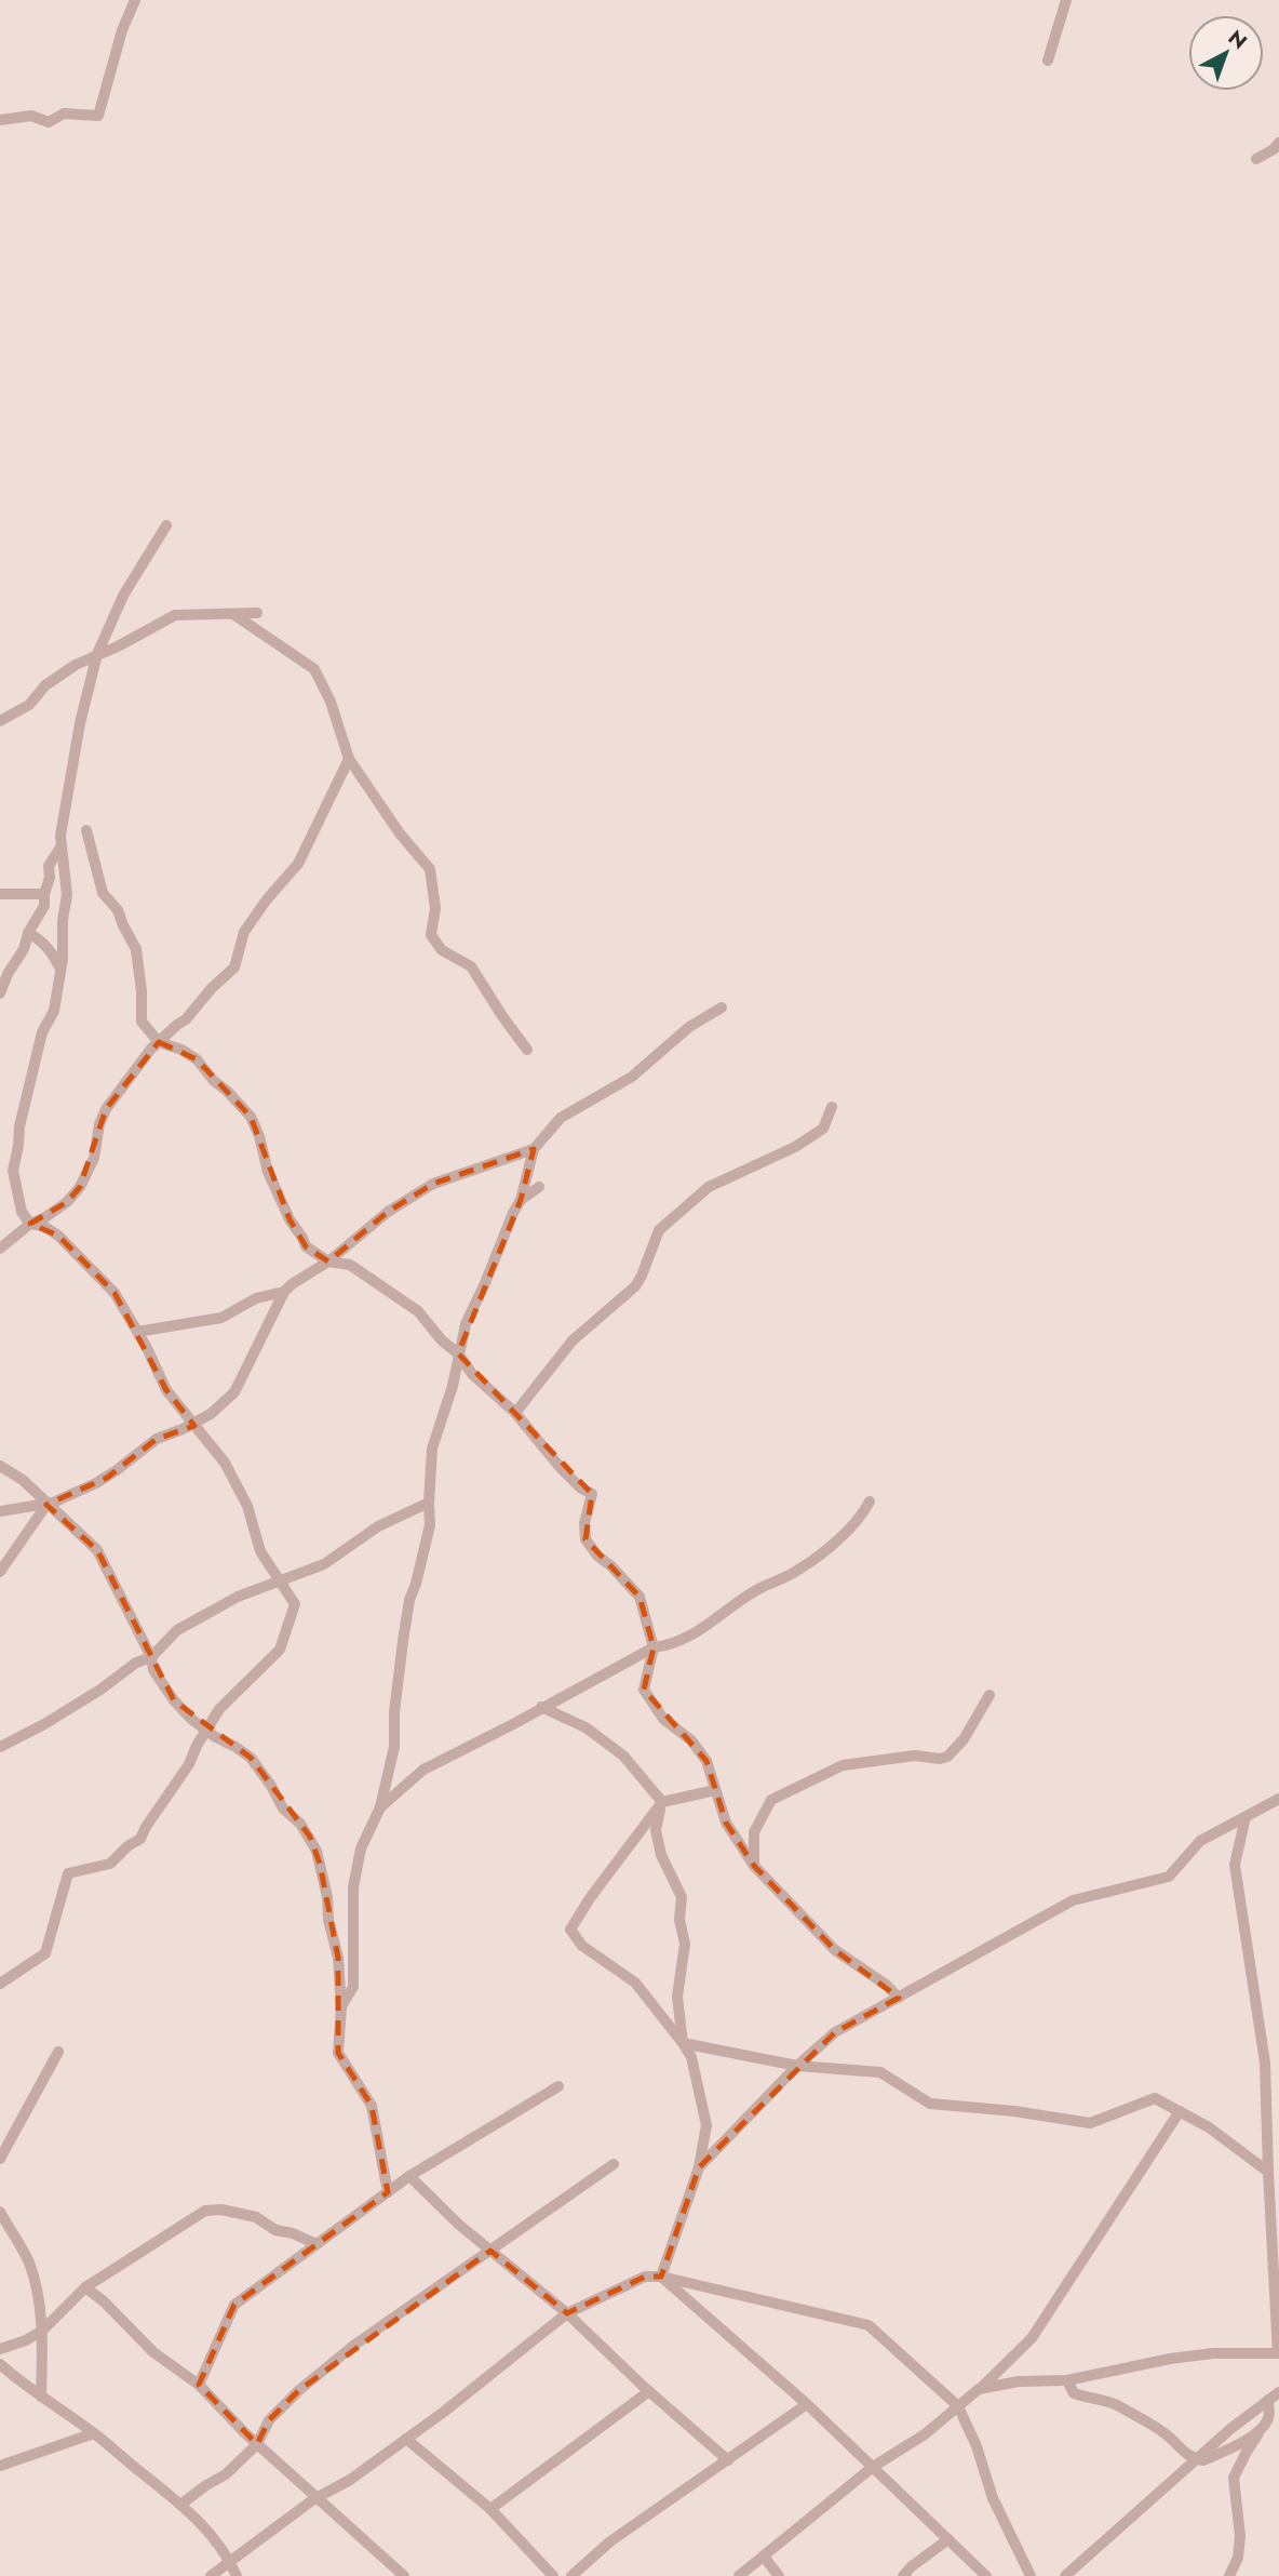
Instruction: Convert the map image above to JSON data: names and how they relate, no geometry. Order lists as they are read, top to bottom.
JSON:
{
  "north": "top right"
}
